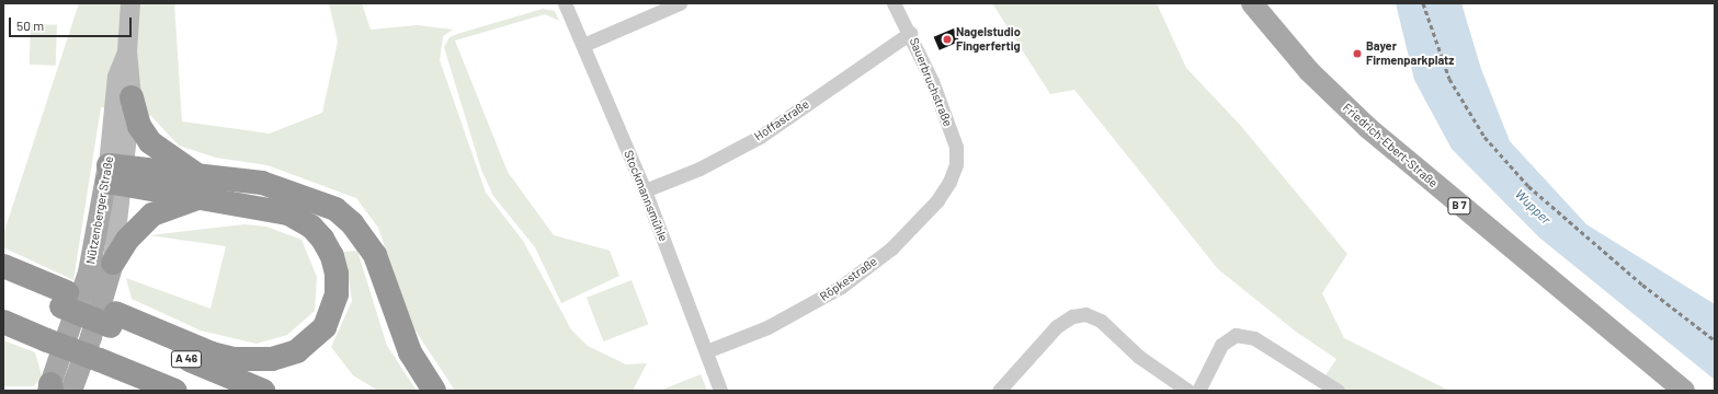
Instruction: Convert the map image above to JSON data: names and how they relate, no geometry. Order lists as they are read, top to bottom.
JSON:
{
  "streets": {
    "highway": ["A 46"],
    "main road": ["Friedrich-Ebert-Straße", "B 7", "Nützenberger Straße"],
    "street": [
      "Sauerbruchstraße",
      "Hoffastraße",
      "Stockmannsmühle",
      "Röpkestraße"
    ]
  },
  "crossings": [
    ["Sauerbruchstraße", "Hoffastraße"],
    ["Sauerbruchstraße", "Röpkestraße"],
    ["Hoffastraße", "Stockmannsmühle"],
    ["Stockmannsmühle", "Röpkestraße"]
  ],
  "water": ["Wupper"],
  "places": ["Nagelstudio Fingerfertig", "Bayer Firmenparkplatz"],
  "scale_bar": "50 m"
}
